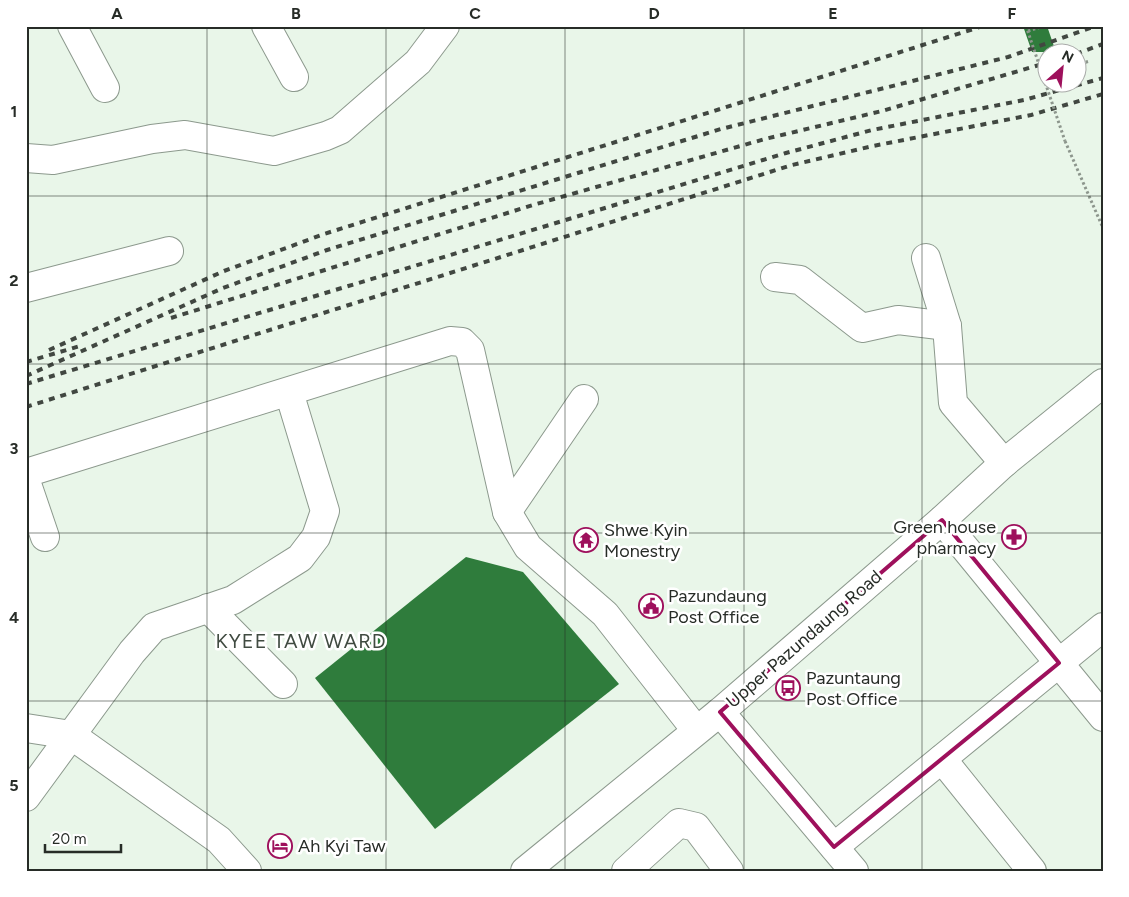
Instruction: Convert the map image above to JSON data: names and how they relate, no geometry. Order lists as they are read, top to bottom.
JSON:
{
  "streets": {
    "street": ["Upper Pazundaung Road"]
  },
  "districts": ["KYEE TAW WARD"],
  "places": {
    "pharmacy": ["Green house pharmacy"],
    "temple": ["Shwe Kyin Monestry"],
    "public building": ["Pazundaung Post Office"],
    "bus stop": ["Pazuntaung Post Office"],
    "hotel": ["Ah Kyi Taw"]
  },
  "scale_bar": "20 m",
  "north": "top right",
  "grid": {
    "columns": [
      "A",
      "B",
      "C",
      "D",
      "E",
      "F"
    ],
    "rows": [
      "1",
      "2",
      "3",
      "4",
      "5"
    ]
  }
}
